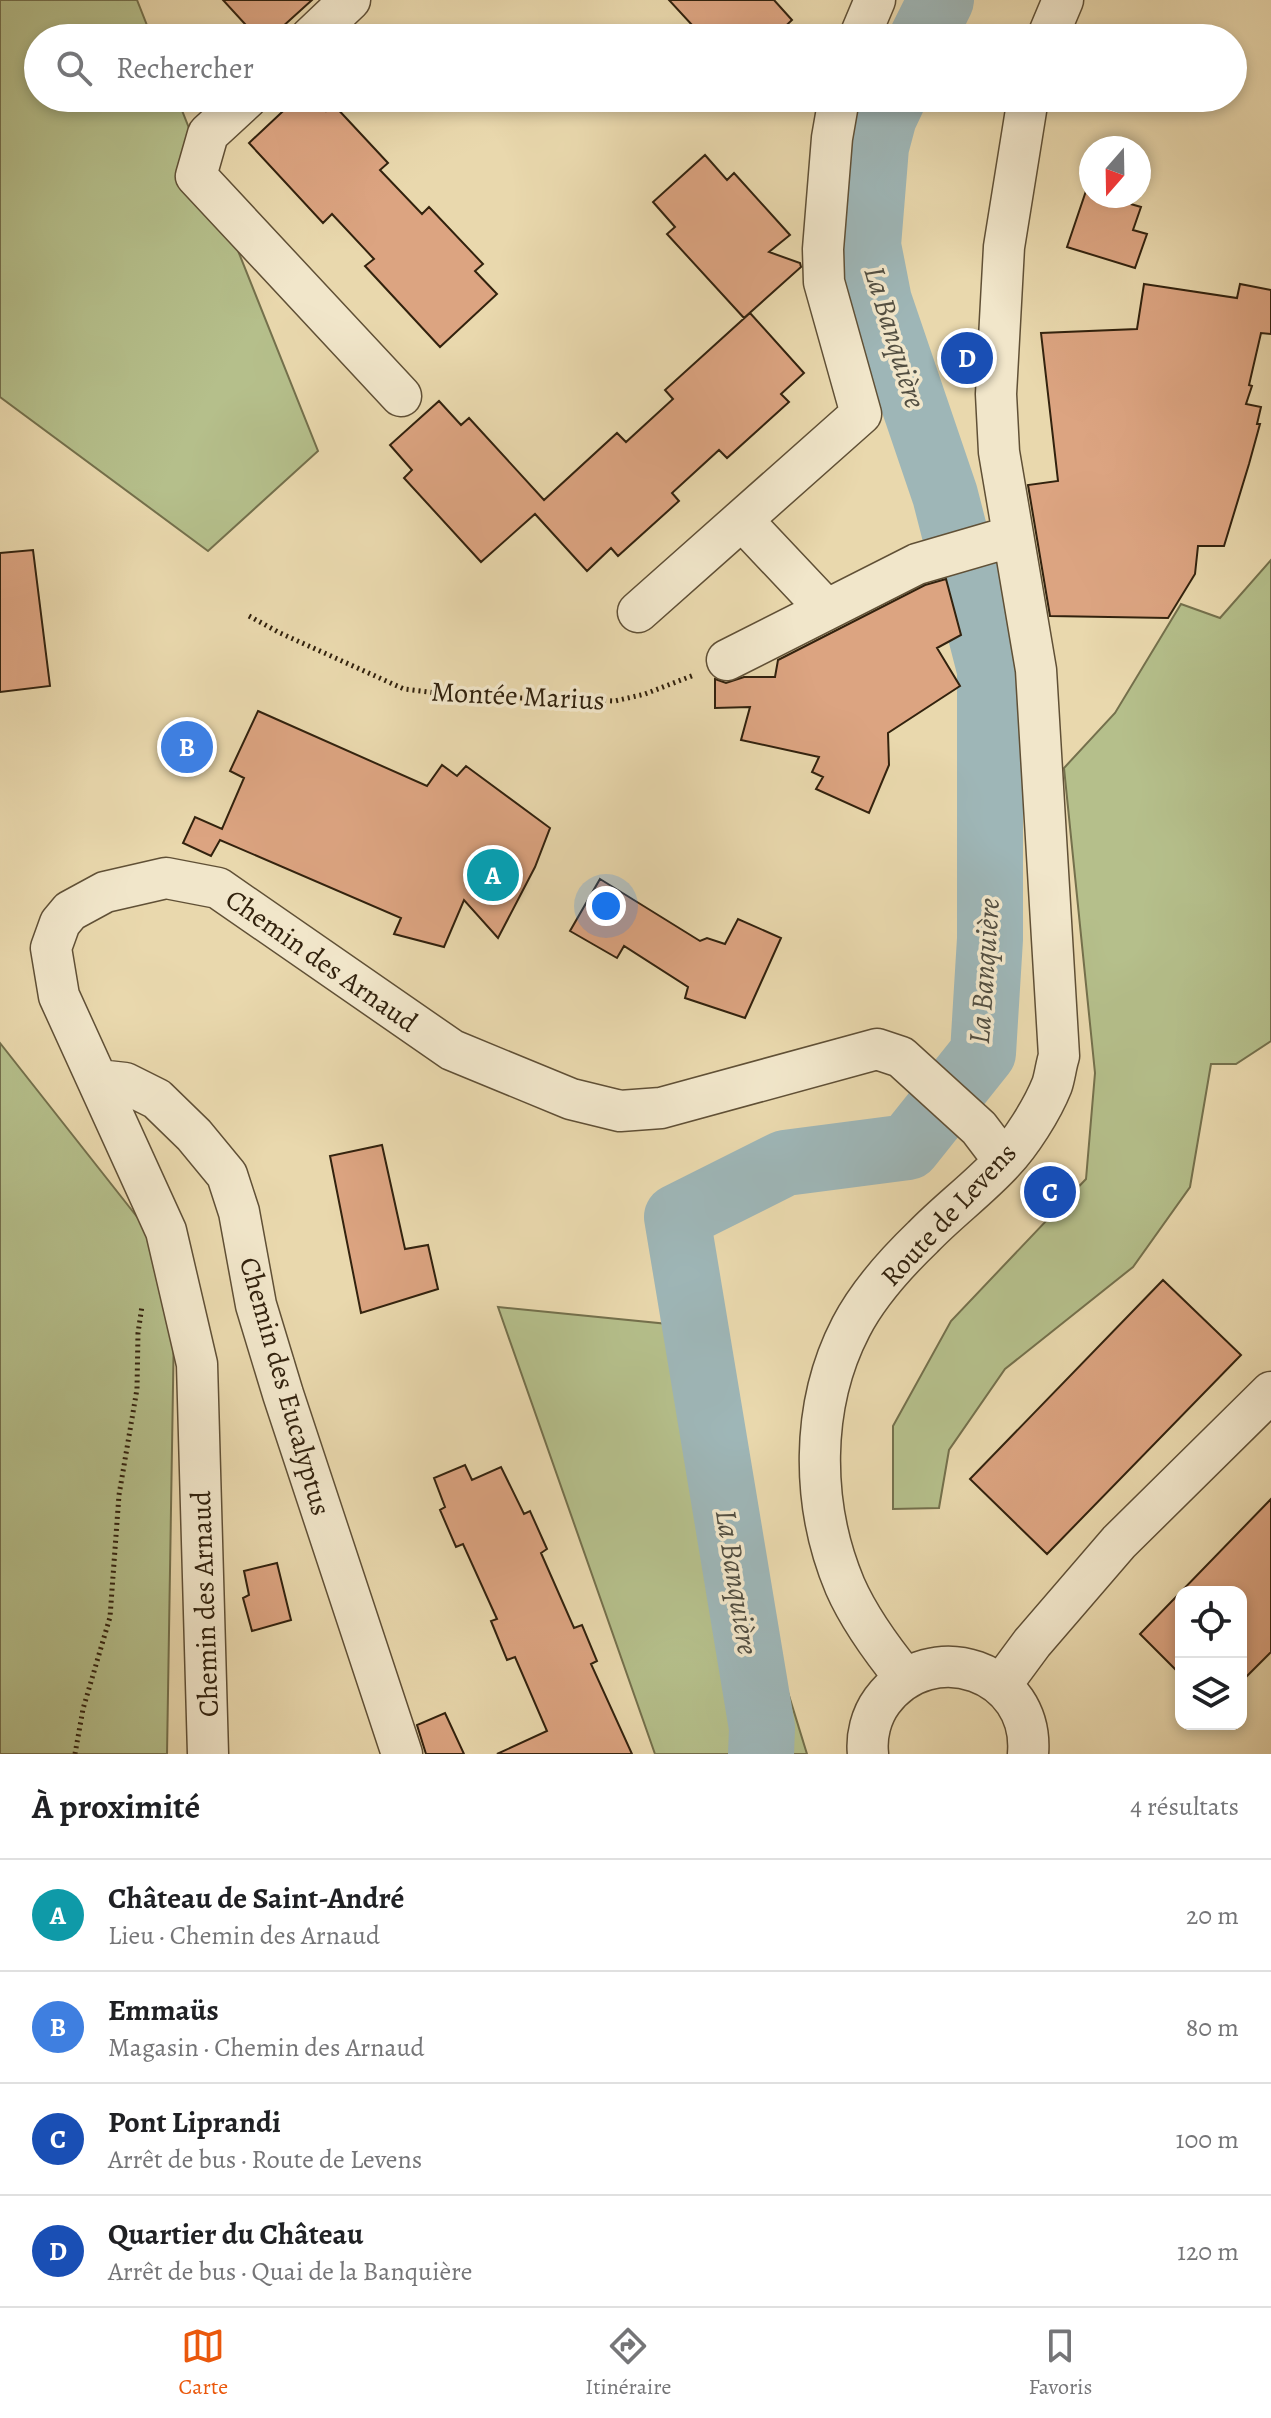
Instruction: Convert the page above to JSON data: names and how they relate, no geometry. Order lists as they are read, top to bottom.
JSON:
{
  "streets": {
    "street": ["Chemin des Arnaud", "Route de Levens", "Chemin des Eucalyptus"],
    "path": ["Montée Marius"]
  },
  "crossings": [
    ["Chemin des Arnaud", "Route de Levens"],
    ["Chemin des Arnaud", "Chemin des Eucalyptus"]
  ],
  "water": ["La Banquière"],
  "north": "bottom",
  "page": {
    "search": "Rechercher",
    "pins": [
      "D",
      "B",
      "A",
      "C"
    ],
    "heading": ["À proximité", "4 résultats"],
    "list": [
      {
        "mark": "A",
        "name": "Château de Saint-André",
        "note": "Lieu · Chemin des Arnaud",
        "value": "20 m"
      },
      {
        "mark": "B",
        "name": "Emmaüs",
        "note": "Magasin · Chemin des Arnaud",
        "value": "80 m"
      },
      {
        "mark": "C",
        "name": "Pont Liprandi",
        "note": "Arrêt de bus · Route de Levens",
        "value": "100 m"
      },
      {
        "mark": "D",
        "name": "Quartier du Château",
        "note": "Arrêt de bus · Quai de la Banquière",
        "value": "120 m"
      }
    ],
    "nav": ["Carte", "Itinéraire", "Favoris"]
  }
}
